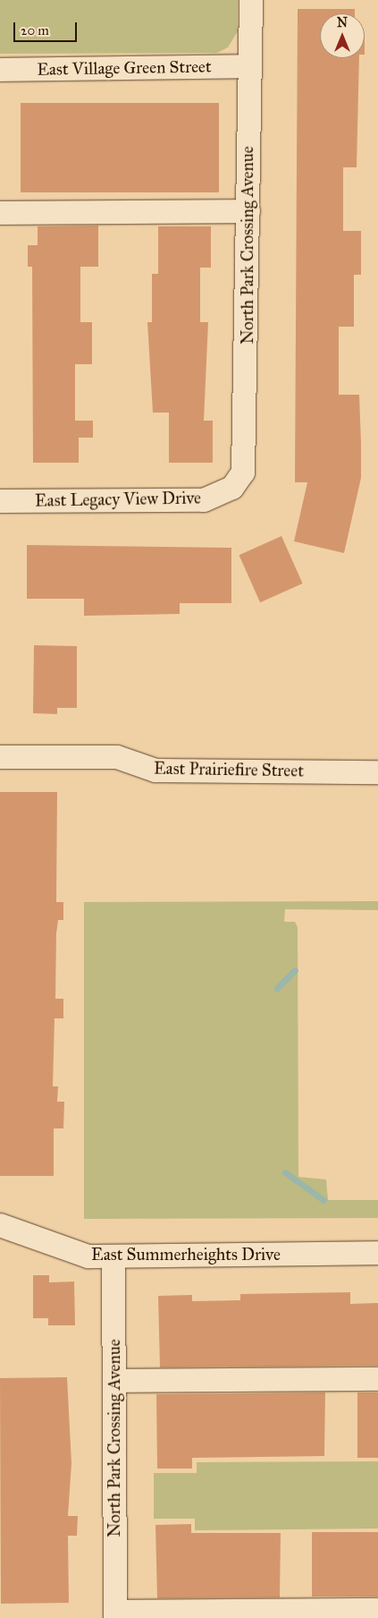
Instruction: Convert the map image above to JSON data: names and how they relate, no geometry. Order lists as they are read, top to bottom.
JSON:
{
  "streets": {
    "street": [
      "East Village Green Street",
      "North Park Crossing Avenue",
      "East Legacy View Drive",
      "East Prairiefire Street",
      "East Summerheights Drive"
    ]
  },
  "crossings": [
    ["East Village Green Street", "North Park Crossing Avenue"],
    ["North Park Crossing Avenue", "East Legacy View Drive"],
    ["North Park Crossing Avenue", "East Summerheights Drive"]
  ],
  "scale_bar": "20 m",
  "north": "top"
}
